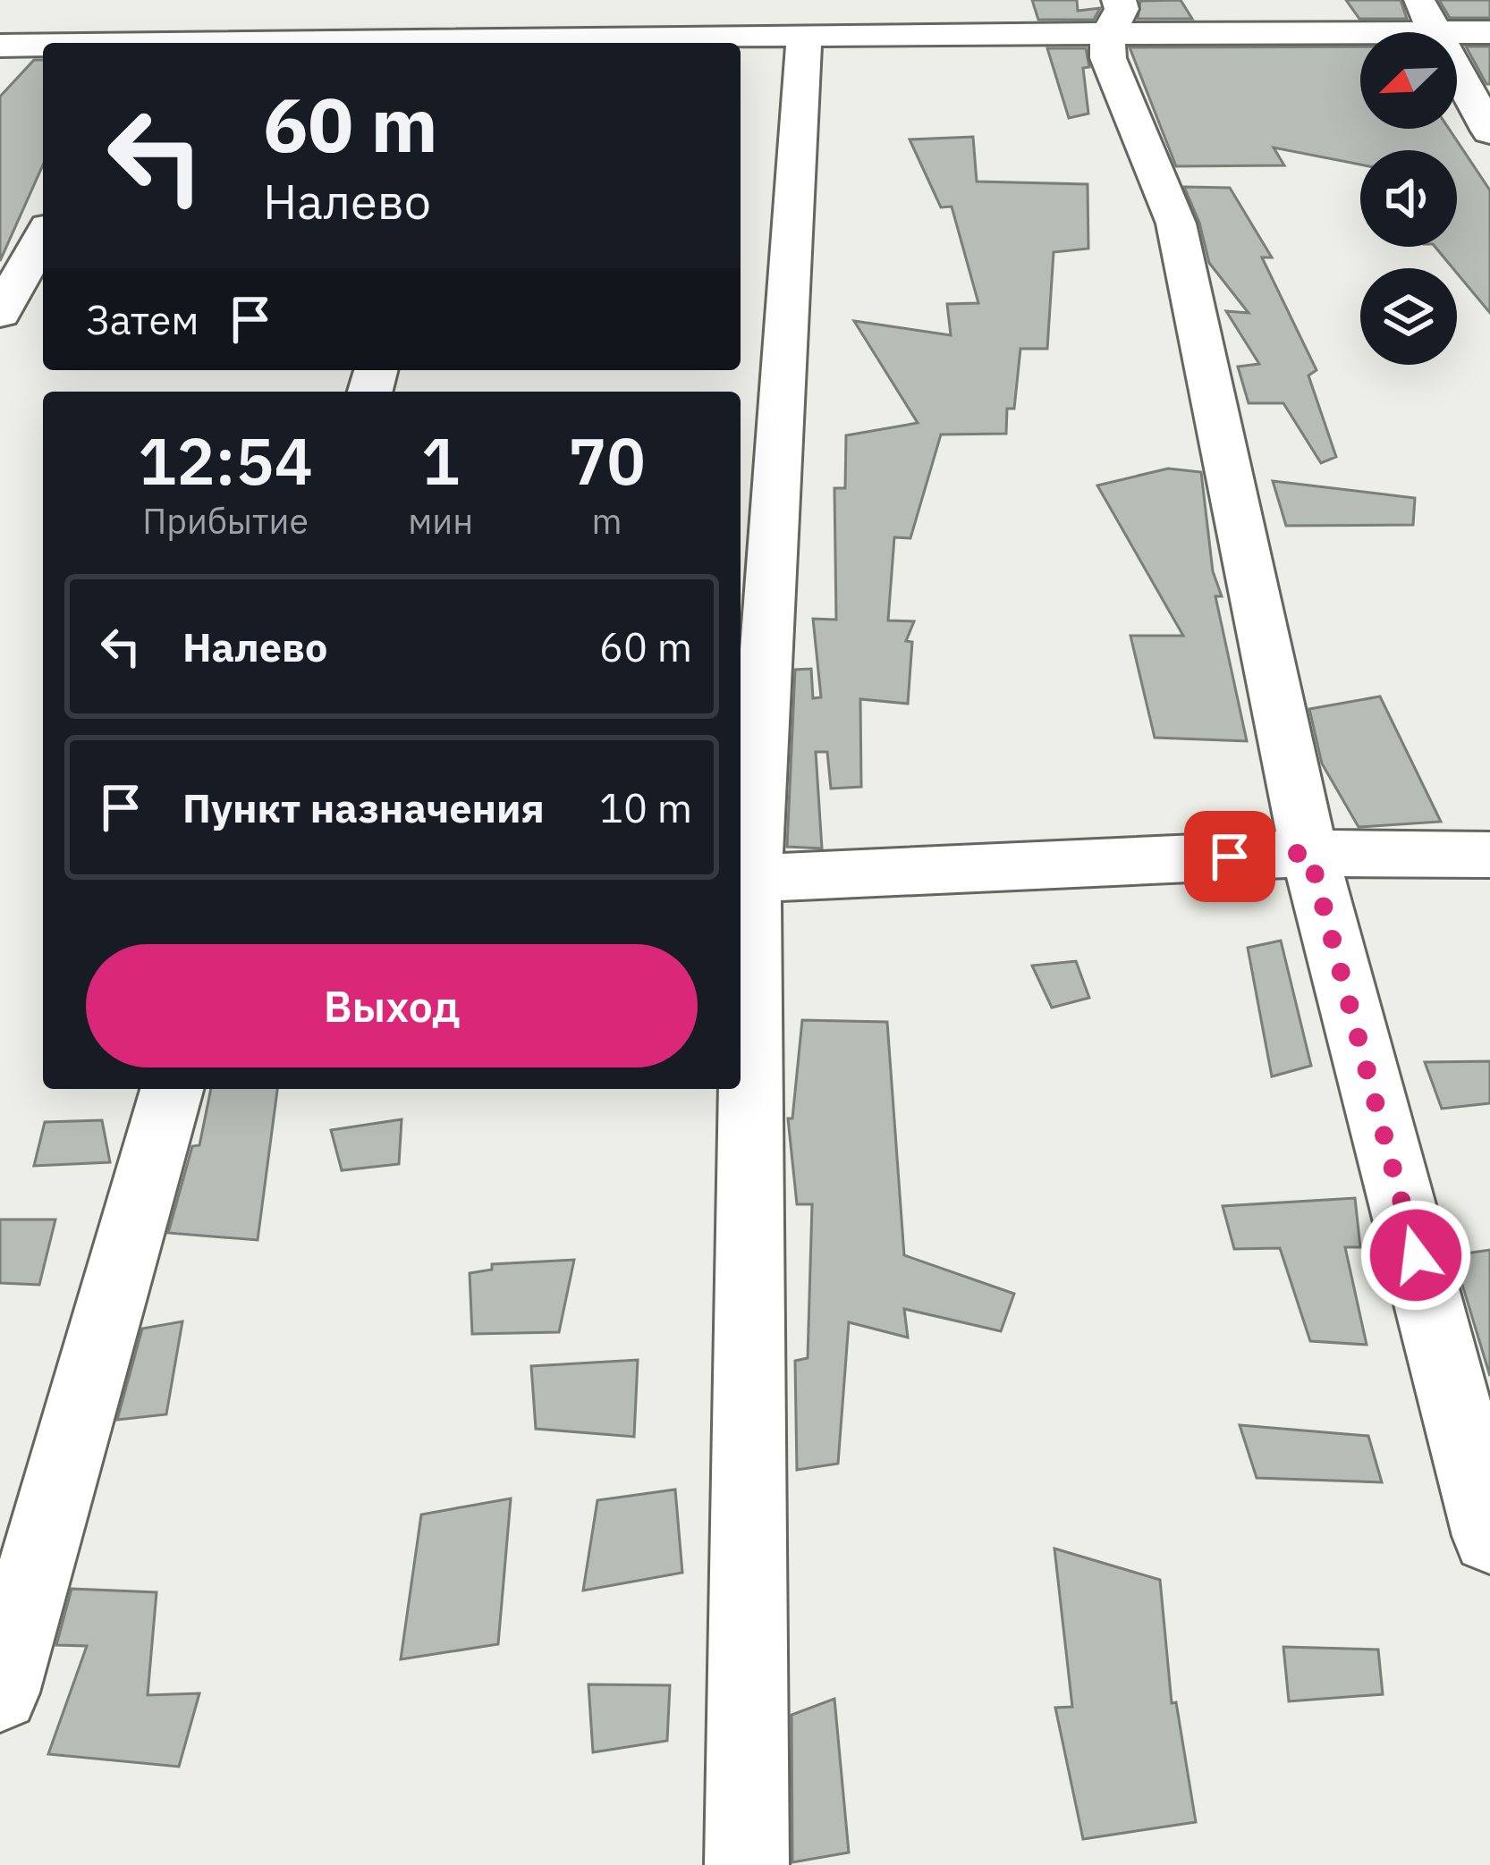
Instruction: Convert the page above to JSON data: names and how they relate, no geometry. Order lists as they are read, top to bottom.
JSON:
{
  "north": "bottom left",
  "page": {
    "turn": ["60 m", "Налево"],
    "then": "Затем",
    "eta": [
      "12:54",
      "Прибытие",
      "1",
      "мин",
      "70",
      "m"
    ],
    "list": [
      {
        "name": "Налево",
        "value": "60 m"
      },
      {
        "name": "Пункт назначения",
        "value": "10 m"
      }
    ],
    "buttons": "Выход"
  }
}
